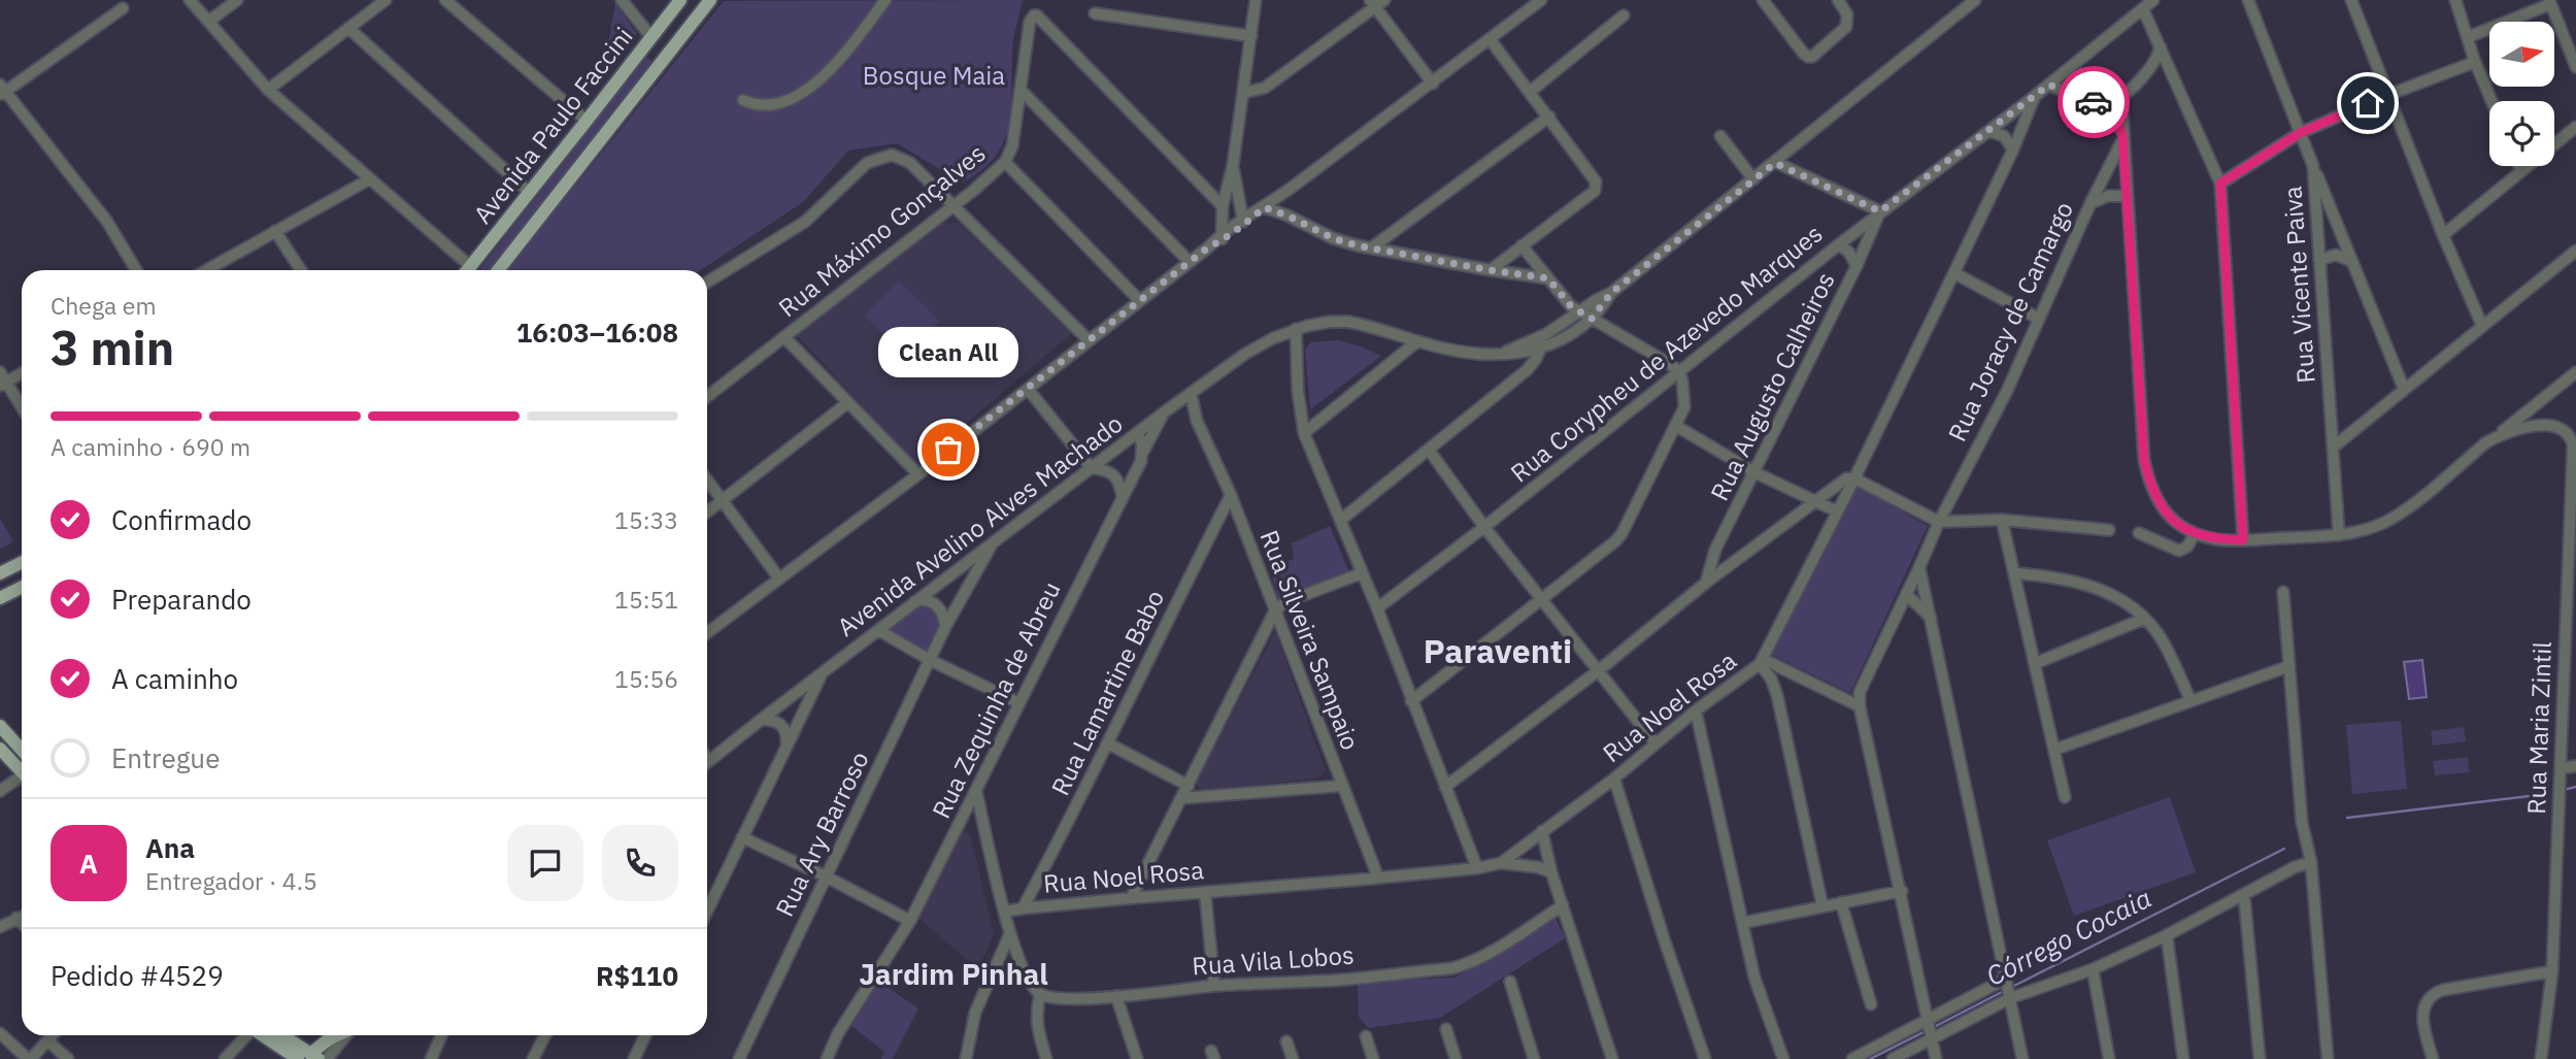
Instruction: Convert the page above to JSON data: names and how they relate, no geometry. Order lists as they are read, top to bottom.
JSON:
{
  "streets": {
    "main road": ["Avenida Paulo Faccini"],
    "street": [
      "Rua Máximo Gonçalves",
      "Rua Vicente Paiva",
      "Rua Joracy de Camargo",
      "Rua Corypheu de Azevedo Marques",
      "Rua Augusto Calheiros",
      "Avenida Avelino Alves Machado",
      "Rua Silveira Sampaio",
      "Rua Lamartine Babo",
      "Rua Zequinha de Abreu",
      "Rua Noel Rosa",
      "Rua Maria Zintil",
      "Rua Ary Barroso",
      "Rua Vila Lobos"
    ]
  },
  "crossings": [
    ["Rua Corypheu de Azevedo Marques", "Rua Augusto Calheiros"],
    ["Rua Corypheu de Azevedo Marques", "Rua Noel Rosa"],
    ["Avenida Avelino Alves Machado", "Rua Silveira Sampaio"],
    ["Avenida Avelino Alves Machado", "Rua Zequinha de Abreu"],
    ["Avenida Avelino Alves Machado", "Rua Ary Barroso"],
    ["Rua Silveira Sampaio", "Rua Lamartine Babo"],
    ["Rua Silveira Sampaio", "Rua Noel Rosa"],
    ["Rua Lamartine Babo", "Rua Noel Rosa"]
  ],
  "districts": ["Paraventi", "Jardim Pinhal"],
  "water": ["Córrego Cocaia"],
  "parks": ["Bosque Maia"],
  "places": ["Clean All"],
  "north": "right",
  "page": {
    "heading": ["3 min", "Chega em", "16:03–16:08"],
    "panel": [
      "Ana",
      "Entregador · 4.5",
      "Pedido #4529",
      "R$110"
    ],
    "bubble": "Clean All",
    "bar": "A caminho · 690 m",
    "list": [
      ["Confirmado", "15:33"],
      ["Preparando", "15:51"],
      ["A caminho", "15:56"],
      "Entregue"
    ],
    "round": "A"
  }
}
